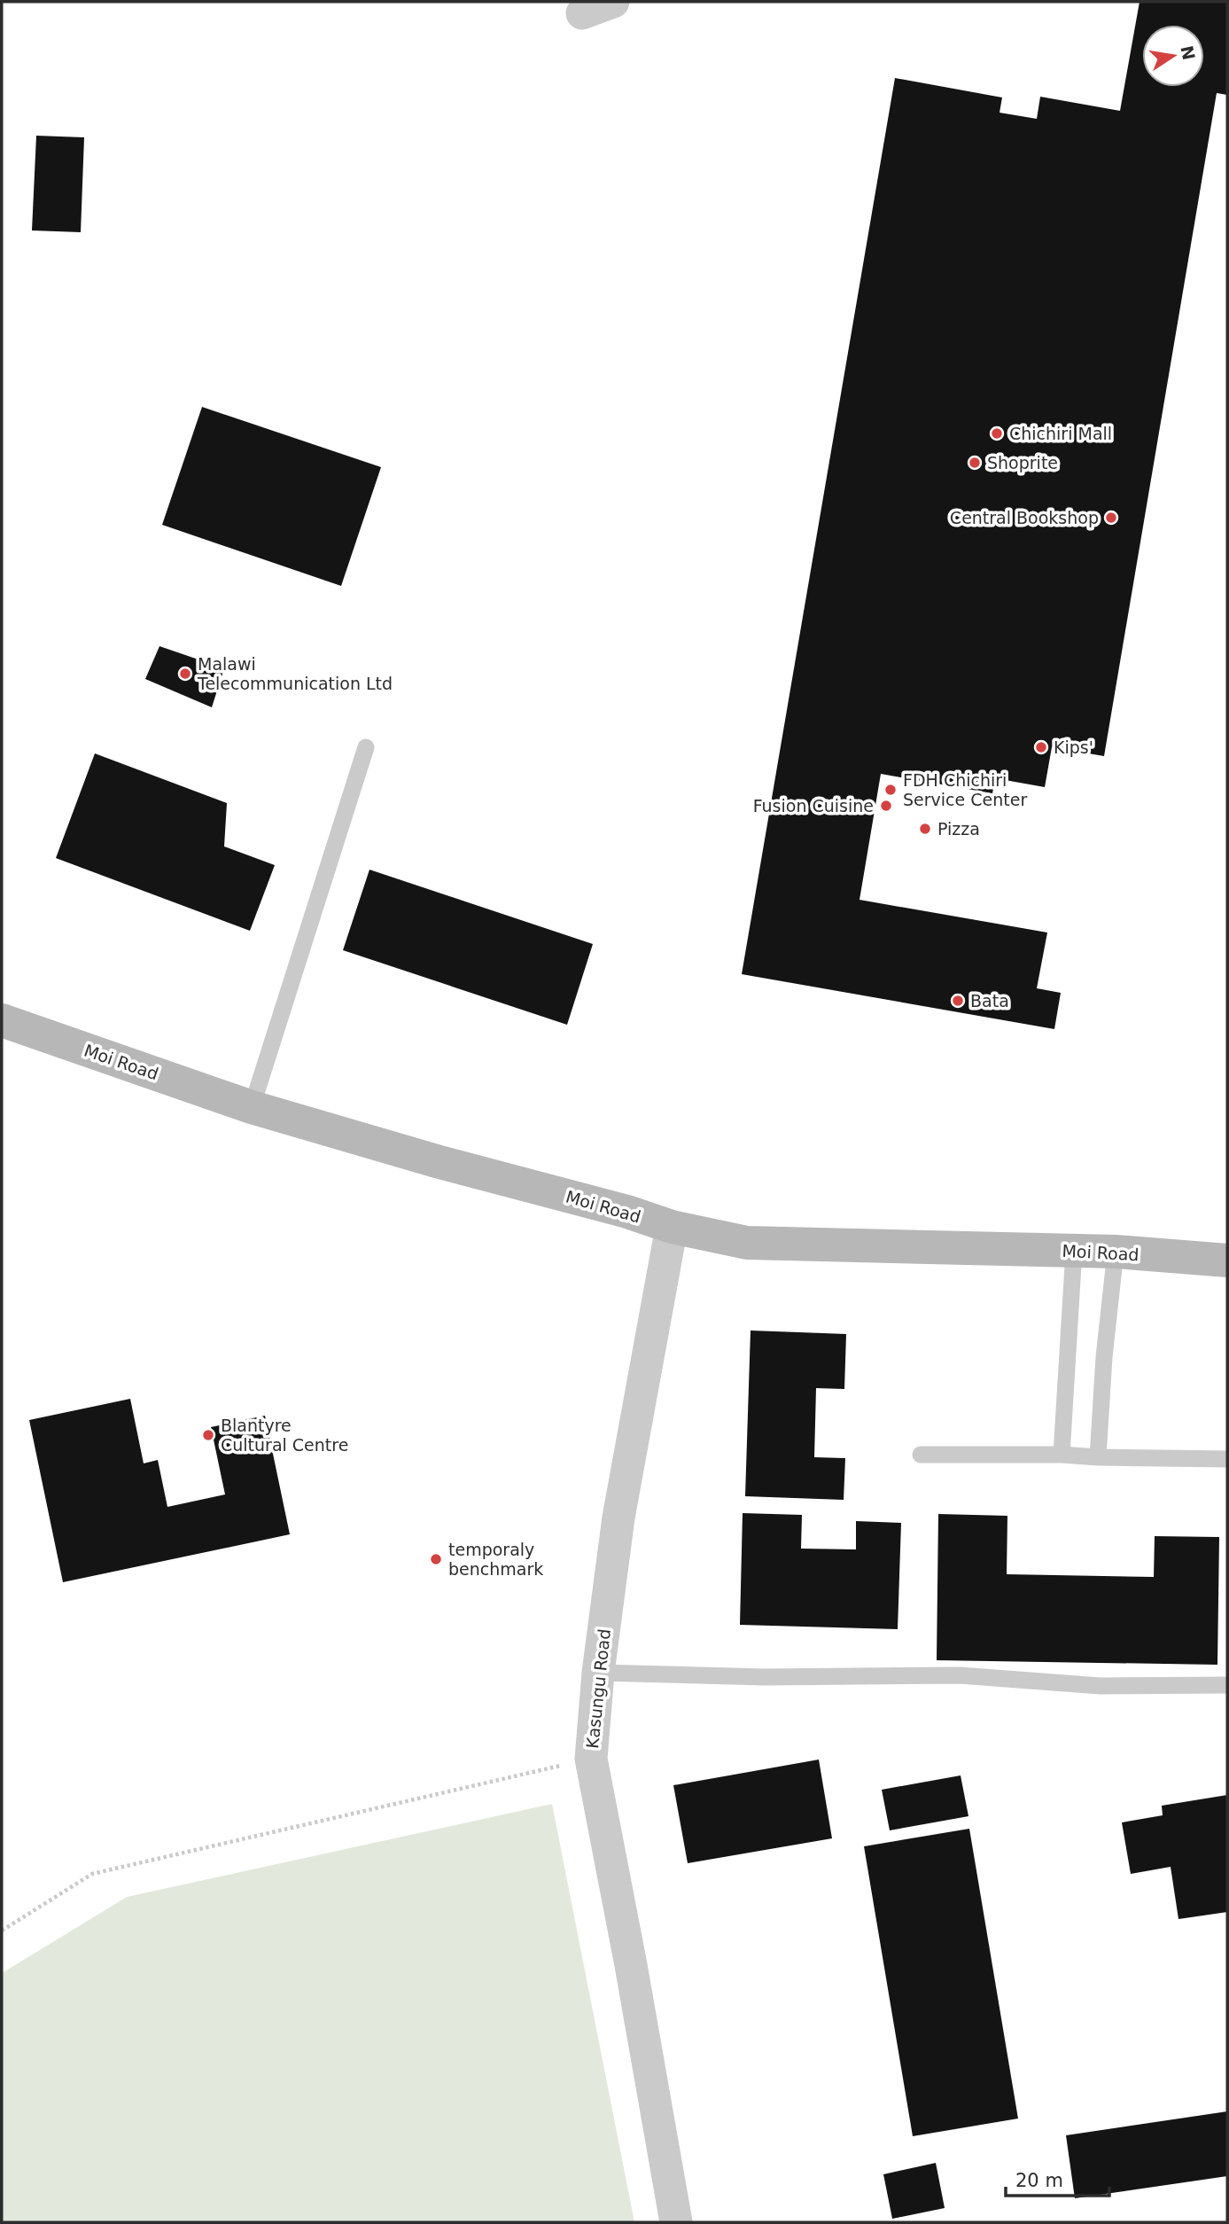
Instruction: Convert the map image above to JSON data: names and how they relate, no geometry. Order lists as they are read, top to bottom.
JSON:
{
  "streets": {
    "main road": ["Moi Road"],
    "street": ["Kasungu Road"]
  },
  "crossings": [
    ["Moi Road", "Kasungu Road"]
  ],
  "places": [
    "Chichiri Mall",
    "Shoprite",
    "Central Bookshop",
    "Malawi Telecommunication Ltd",
    "Kips'",
    "FDH Chichiri Service Center",
    "Fusion Cuisine",
    "Pizza",
    "Bata",
    "Blantyre Cultural Centre",
    "temporaly benchmark"
  ],
  "scale_bar": "20 m",
  "north": "right"
}
